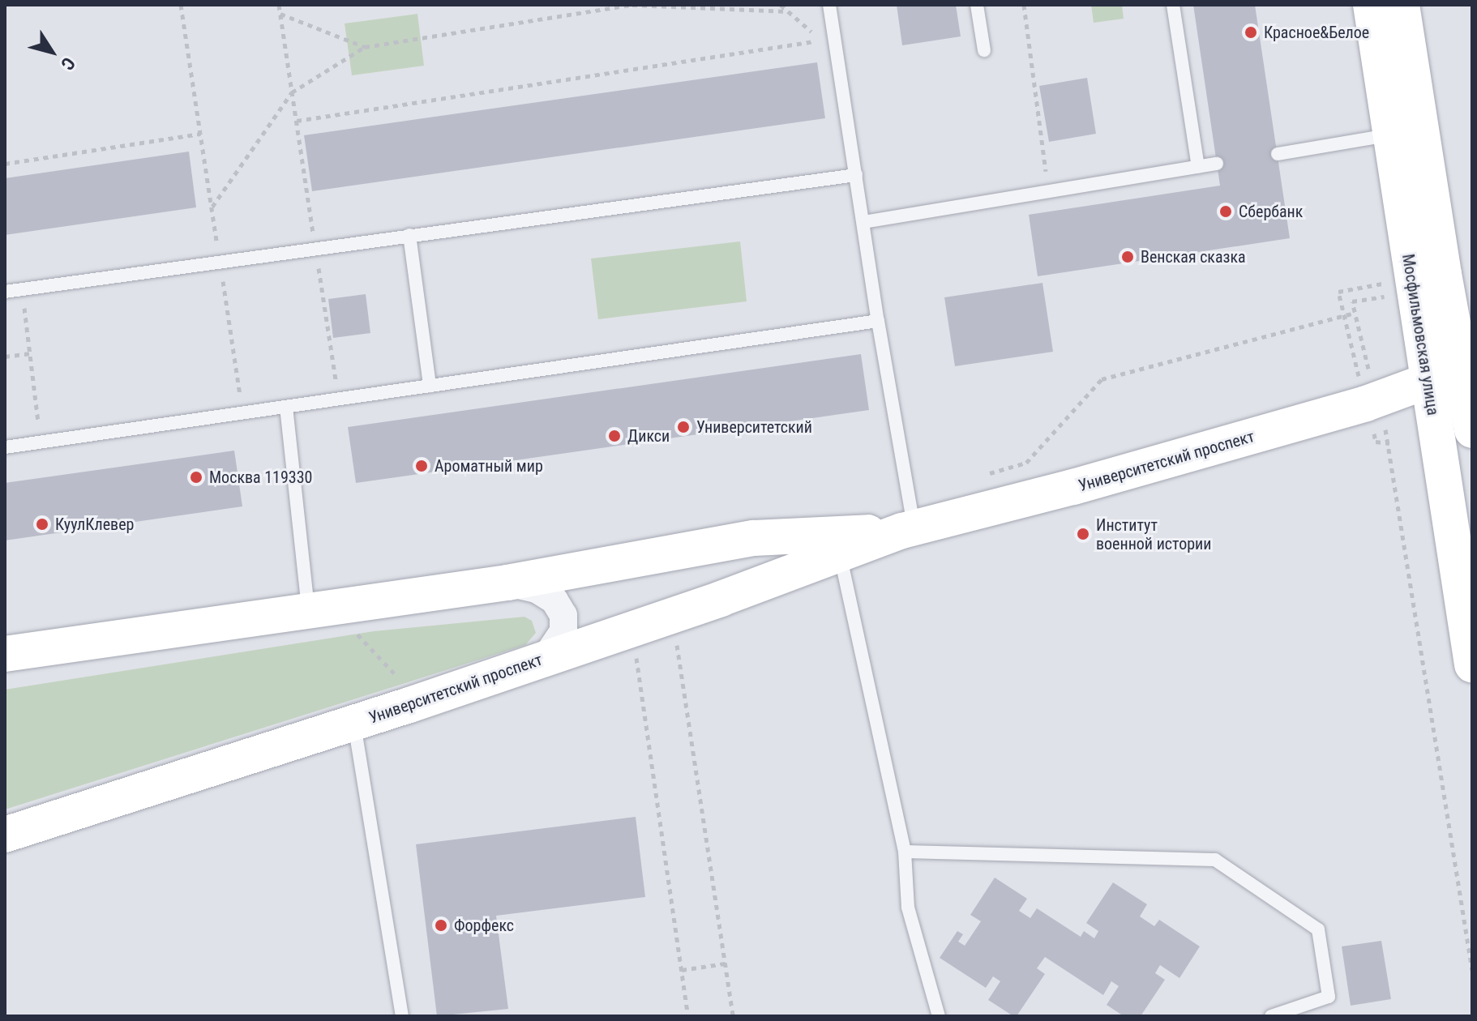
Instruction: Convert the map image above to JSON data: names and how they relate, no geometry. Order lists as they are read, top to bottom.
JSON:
{
  "streets": {
    "main road": ["Мосфильмовская улица", "Университетский проспект"]
  },
  "crossings": [
    ["Мосфильмовская улица", "Университетский проспект"]
  ],
  "places": [
    "Красное&Белое",
    "Сбербанк",
    "Венская сказка",
    "Университетский",
    "Дикси",
    "Ароматный мир",
    "Москва 119330",
    "КуулКлевер",
    "Институт военной истории",
    "Форфекс"
  ],
  "north": "bottom right"
}
